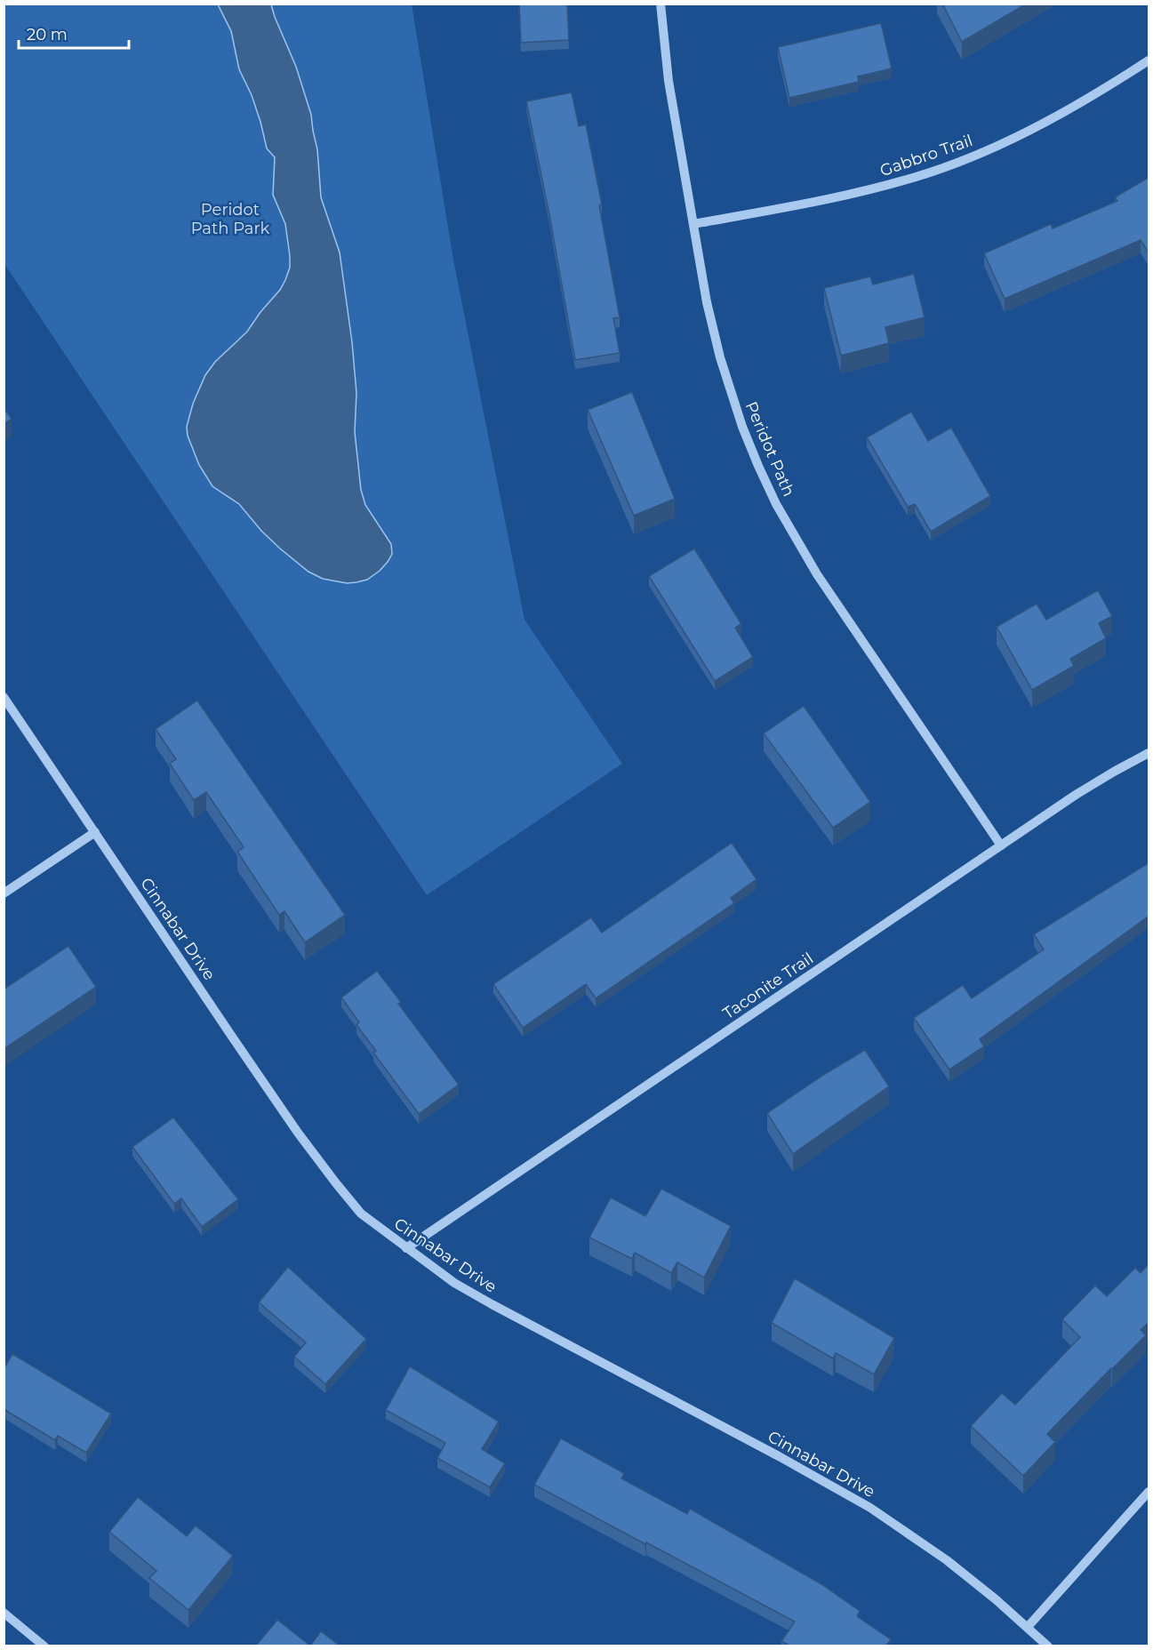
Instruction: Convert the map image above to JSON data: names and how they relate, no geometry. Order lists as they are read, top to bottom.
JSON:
{
  "streets": {
    "street": [
      "Gabbro Trail",
      "Peridot Path",
      "Cinnabar Drive",
      "Taconite Trail"
    ]
  },
  "crossings": [
    ["Gabbro Trail", "Peridot Path"],
    ["Peridot Path", "Taconite Trail"],
    ["Cinnabar Drive", "Taconite Trail"]
  ],
  "parks": ["Peridot Path Park"],
  "scale_bar": "20 m"
}
